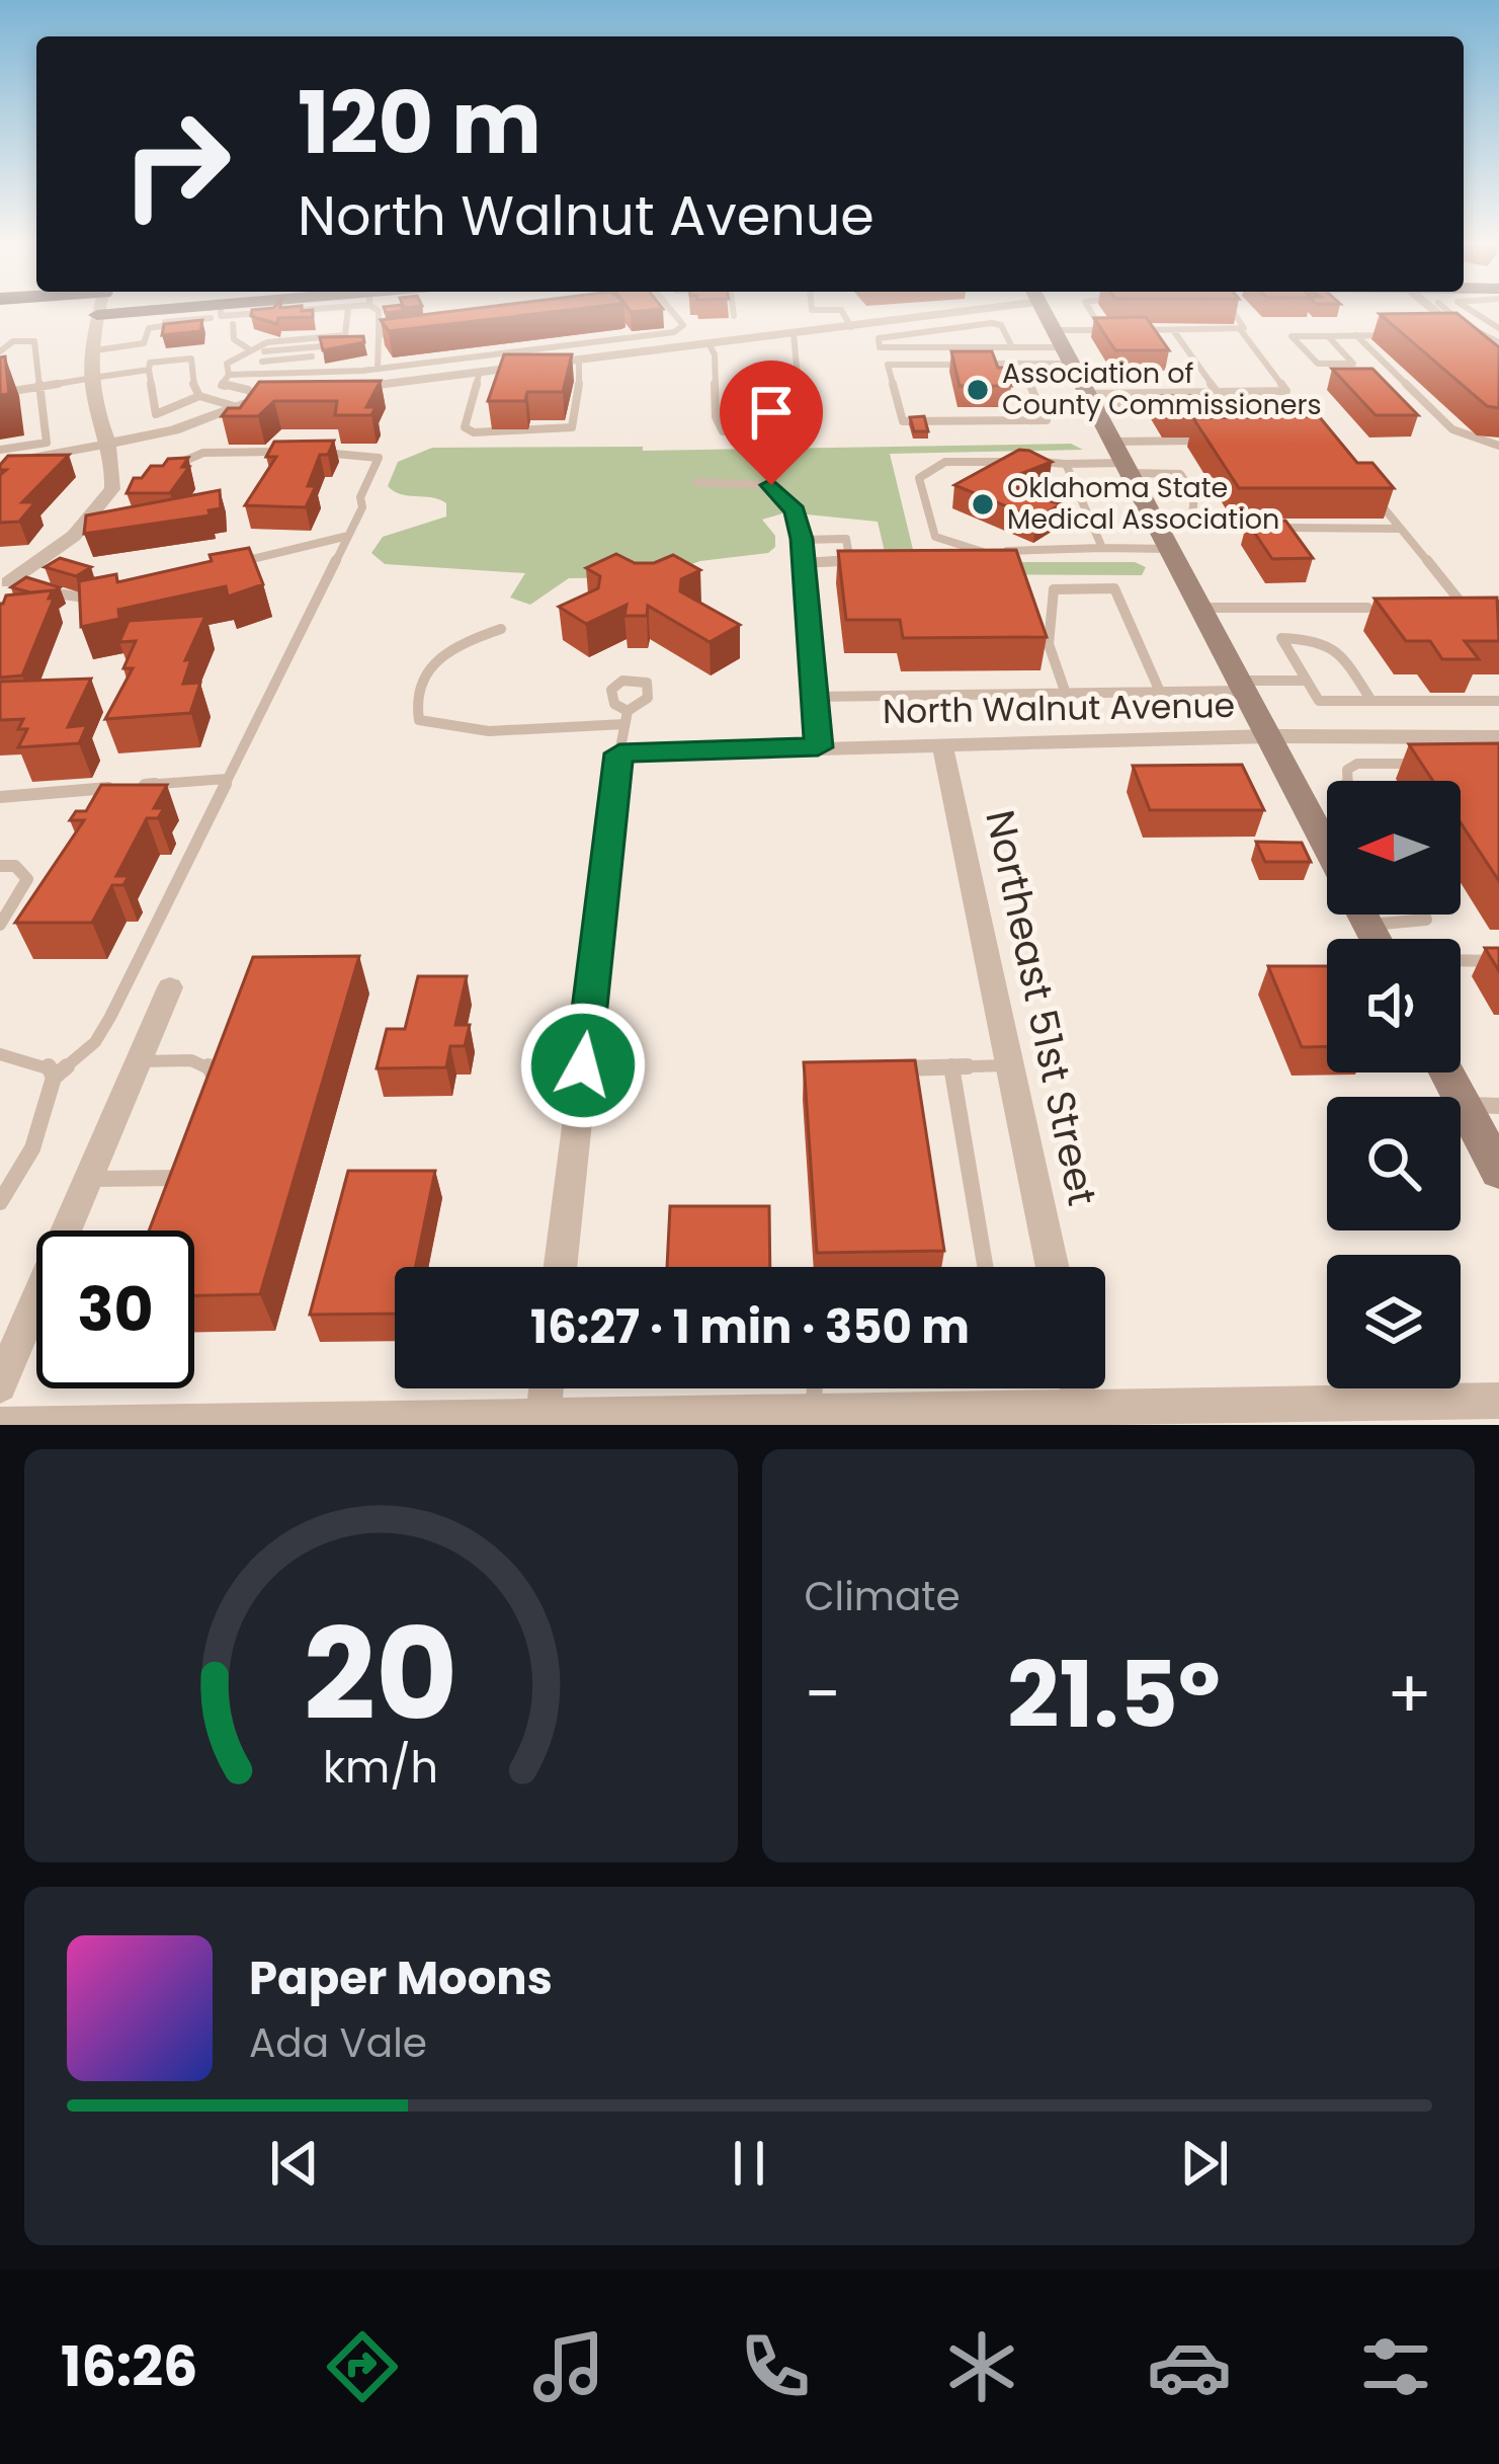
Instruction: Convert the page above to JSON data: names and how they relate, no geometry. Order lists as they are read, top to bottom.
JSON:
{
  "streets": {
    "street": ["North Walnut Avenue", "Northeast 51st Street"]
  },
  "crossings": [
    ["North Walnut Avenue", "Northeast 51st Street"]
  ],
  "places": ["Association of County Commissioners", "Oklahoma State Medical Association"],
  "north": "left",
  "page": {
    "turn": ["120 m", "North Walnut Avenue"],
    "limit": "30",
    "trip": "16:27 · 1 min · 350 m",
    "tile": "Climate",
    "heat": ["−", "21.5°", "+"],
    "song": ["Paper Moons", "Ada Vale"],
    "tabs": "16:26",
    "gauge": ["20", "km/h"]
  }
}
